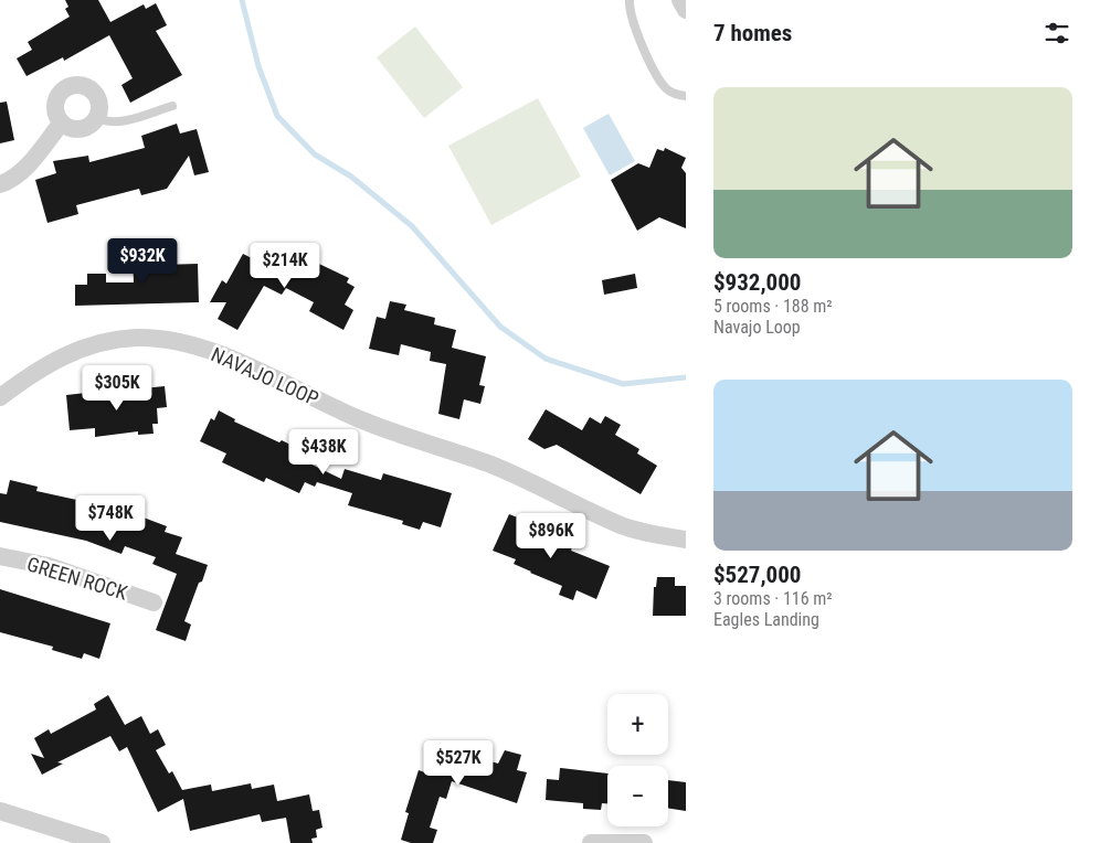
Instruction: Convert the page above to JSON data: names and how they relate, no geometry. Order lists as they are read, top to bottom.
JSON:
{
  "streets": {
    "street": ["NAVAJO LOOP", "GREEN ROCK"]
  },
  "page": {
    "heading": "7 homes",
    "list": [
      {
        "name": "$932,000",
        "note": "5 rooms · 188 m² · Navajo Loop"
      },
      {
        "name": "$527,000",
        "note": "3 rooms · 116 m² · Eagles Landing"
      }
    ],
    "price": [
      "$932K",
      "$214K",
      "$305K",
      "$438K",
      "$748K",
      "$896K",
      "$527K"
    ],
    "map_buttons": ["+", "−"]
  }
}
